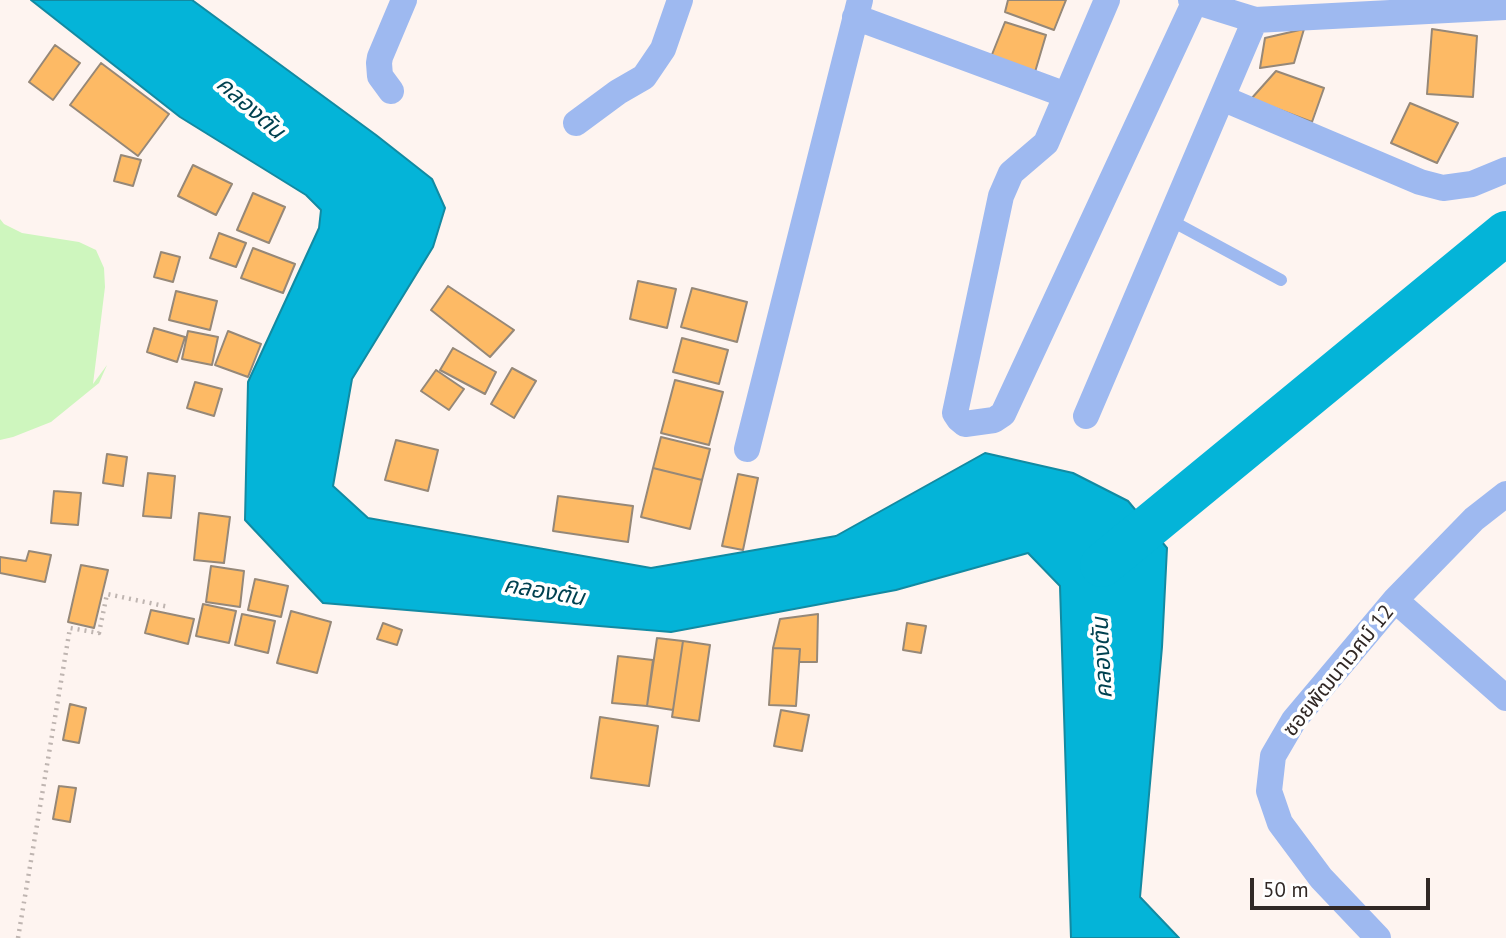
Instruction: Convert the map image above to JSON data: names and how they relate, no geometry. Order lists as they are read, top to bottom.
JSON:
{
  "streets": {
    "street": ["ซอยพัฒนาเวศม์ 12"]
  },
  "water": ["คลองตัน"],
  "scale_bar": "50 m"
}
